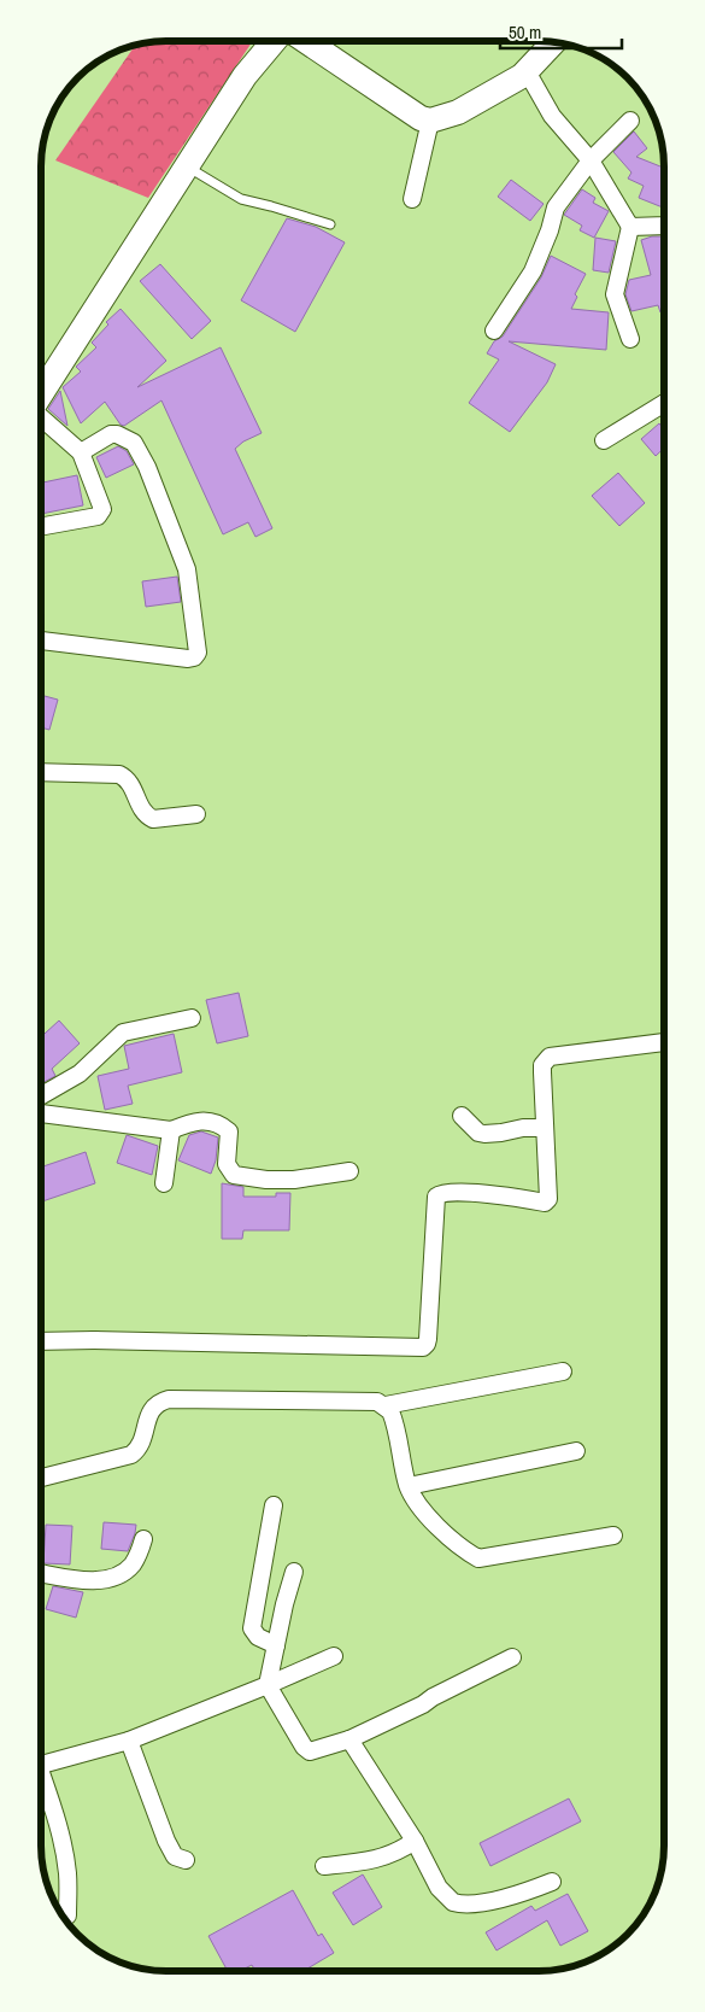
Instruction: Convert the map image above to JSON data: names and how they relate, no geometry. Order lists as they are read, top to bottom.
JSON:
{
  "scale_bar": "50 m"
}
